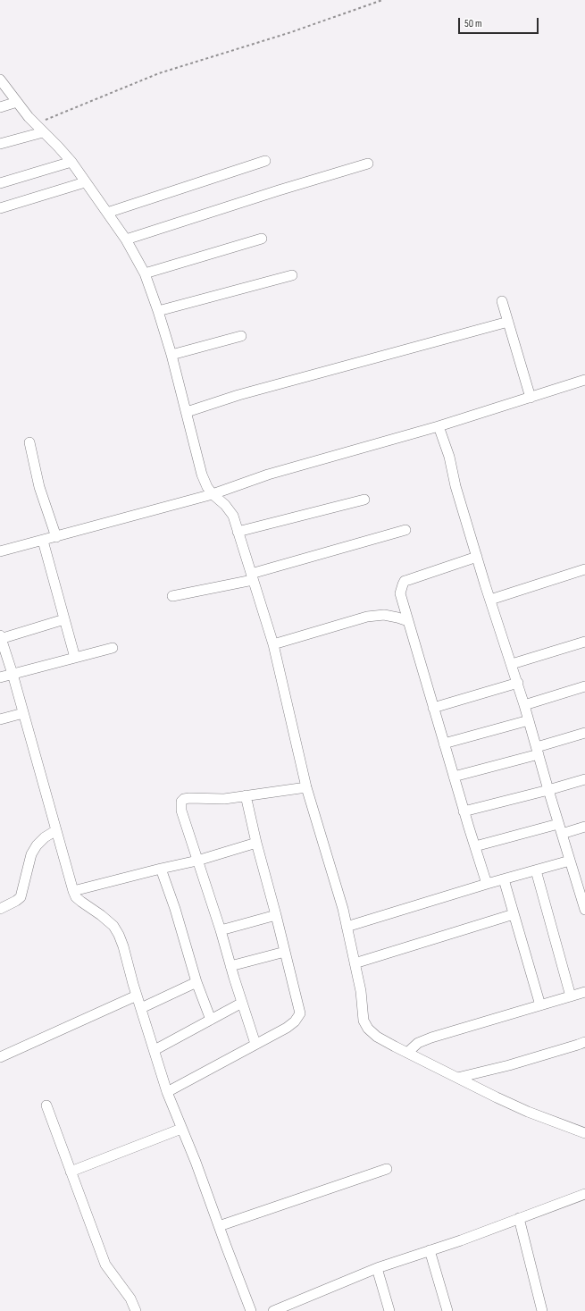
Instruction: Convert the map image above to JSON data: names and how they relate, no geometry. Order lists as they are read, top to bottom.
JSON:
{
  "scale_bar": "50 m"
}
